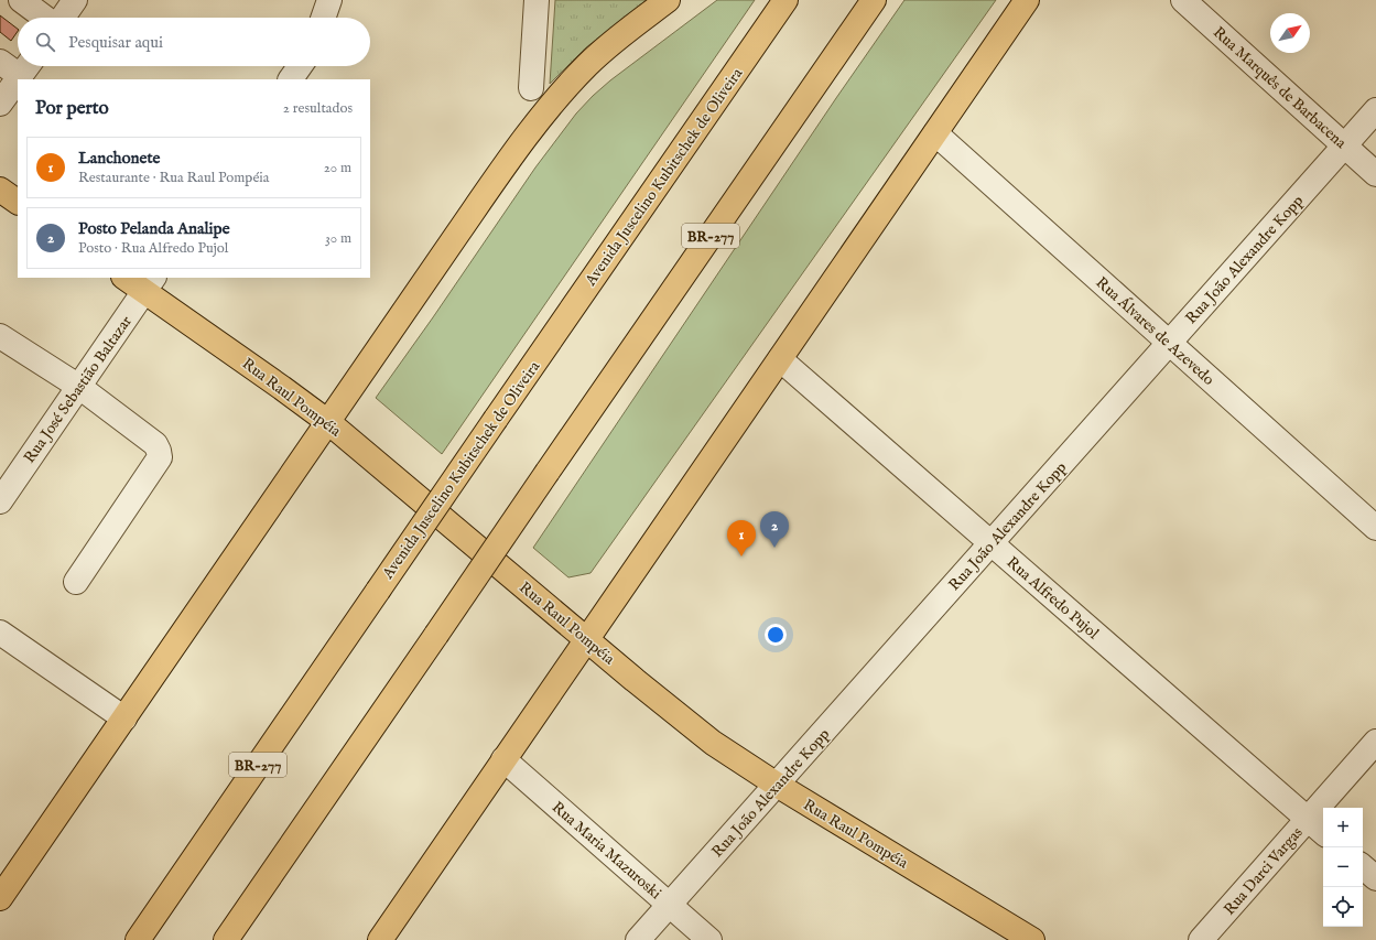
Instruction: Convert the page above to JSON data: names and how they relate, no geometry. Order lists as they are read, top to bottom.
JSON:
{
  "streets": {
    "main road": ["Avenida Juscelino Kubitschek de Oliveira", "BR-277", "Rua Raul Pompéia"],
    "street": [
      "Rua Marquês de Barbacena",
      "Rua João Alexandre Kopp",
      "Rua Álvares de Azevedo",
      "Rua José Sebastião Baltazar",
      "Rua Alfredo Pujol",
      "Rua Maria Mazuroski",
      "Rua Darci Vargas"
    ]
  },
  "crossings": [
    ["Rua Marquês de Barbacena", "Rua João Alexandre Kopp"],
    ["Rua João Alexandre Kopp", "Rua Álvares de Azevedo"],
    ["Rua João Alexandre Kopp", "Rua Raul Pompéia"],
    ["Rua João Alexandre Kopp", "Rua Alfredo Pujol"],
    ["Rua João Alexandre Kopp", "Rua Maria Mazuroski"],
    ["Rua José Sebastião Baltazar", "Rua Raul Pompéia"],
    ["Rua Alfredo Pujol", "Rua Darci Vargas"]
  ],
  "north": "top right",
  "page": {
    "search": "Pesquisar aqui",
    "heading": ["Por perto", "2 resultados"],
    "list": [
      {
        "mark": "1",
        "name": "Lanchonete",
        "note": "Restaurante · Rua Raul Pompéia",
        "value": "20 m"
      },
      {
        "mark": "2",
        "name": "Posto Pelanda Analipe",
        "note": "Posto · Rua Alfredo Pujol",
        "value": "30 m"
      }
    ],
    "pins": ["2", "1"],
    "map_buttons": ["+", "−"]
  }
}
